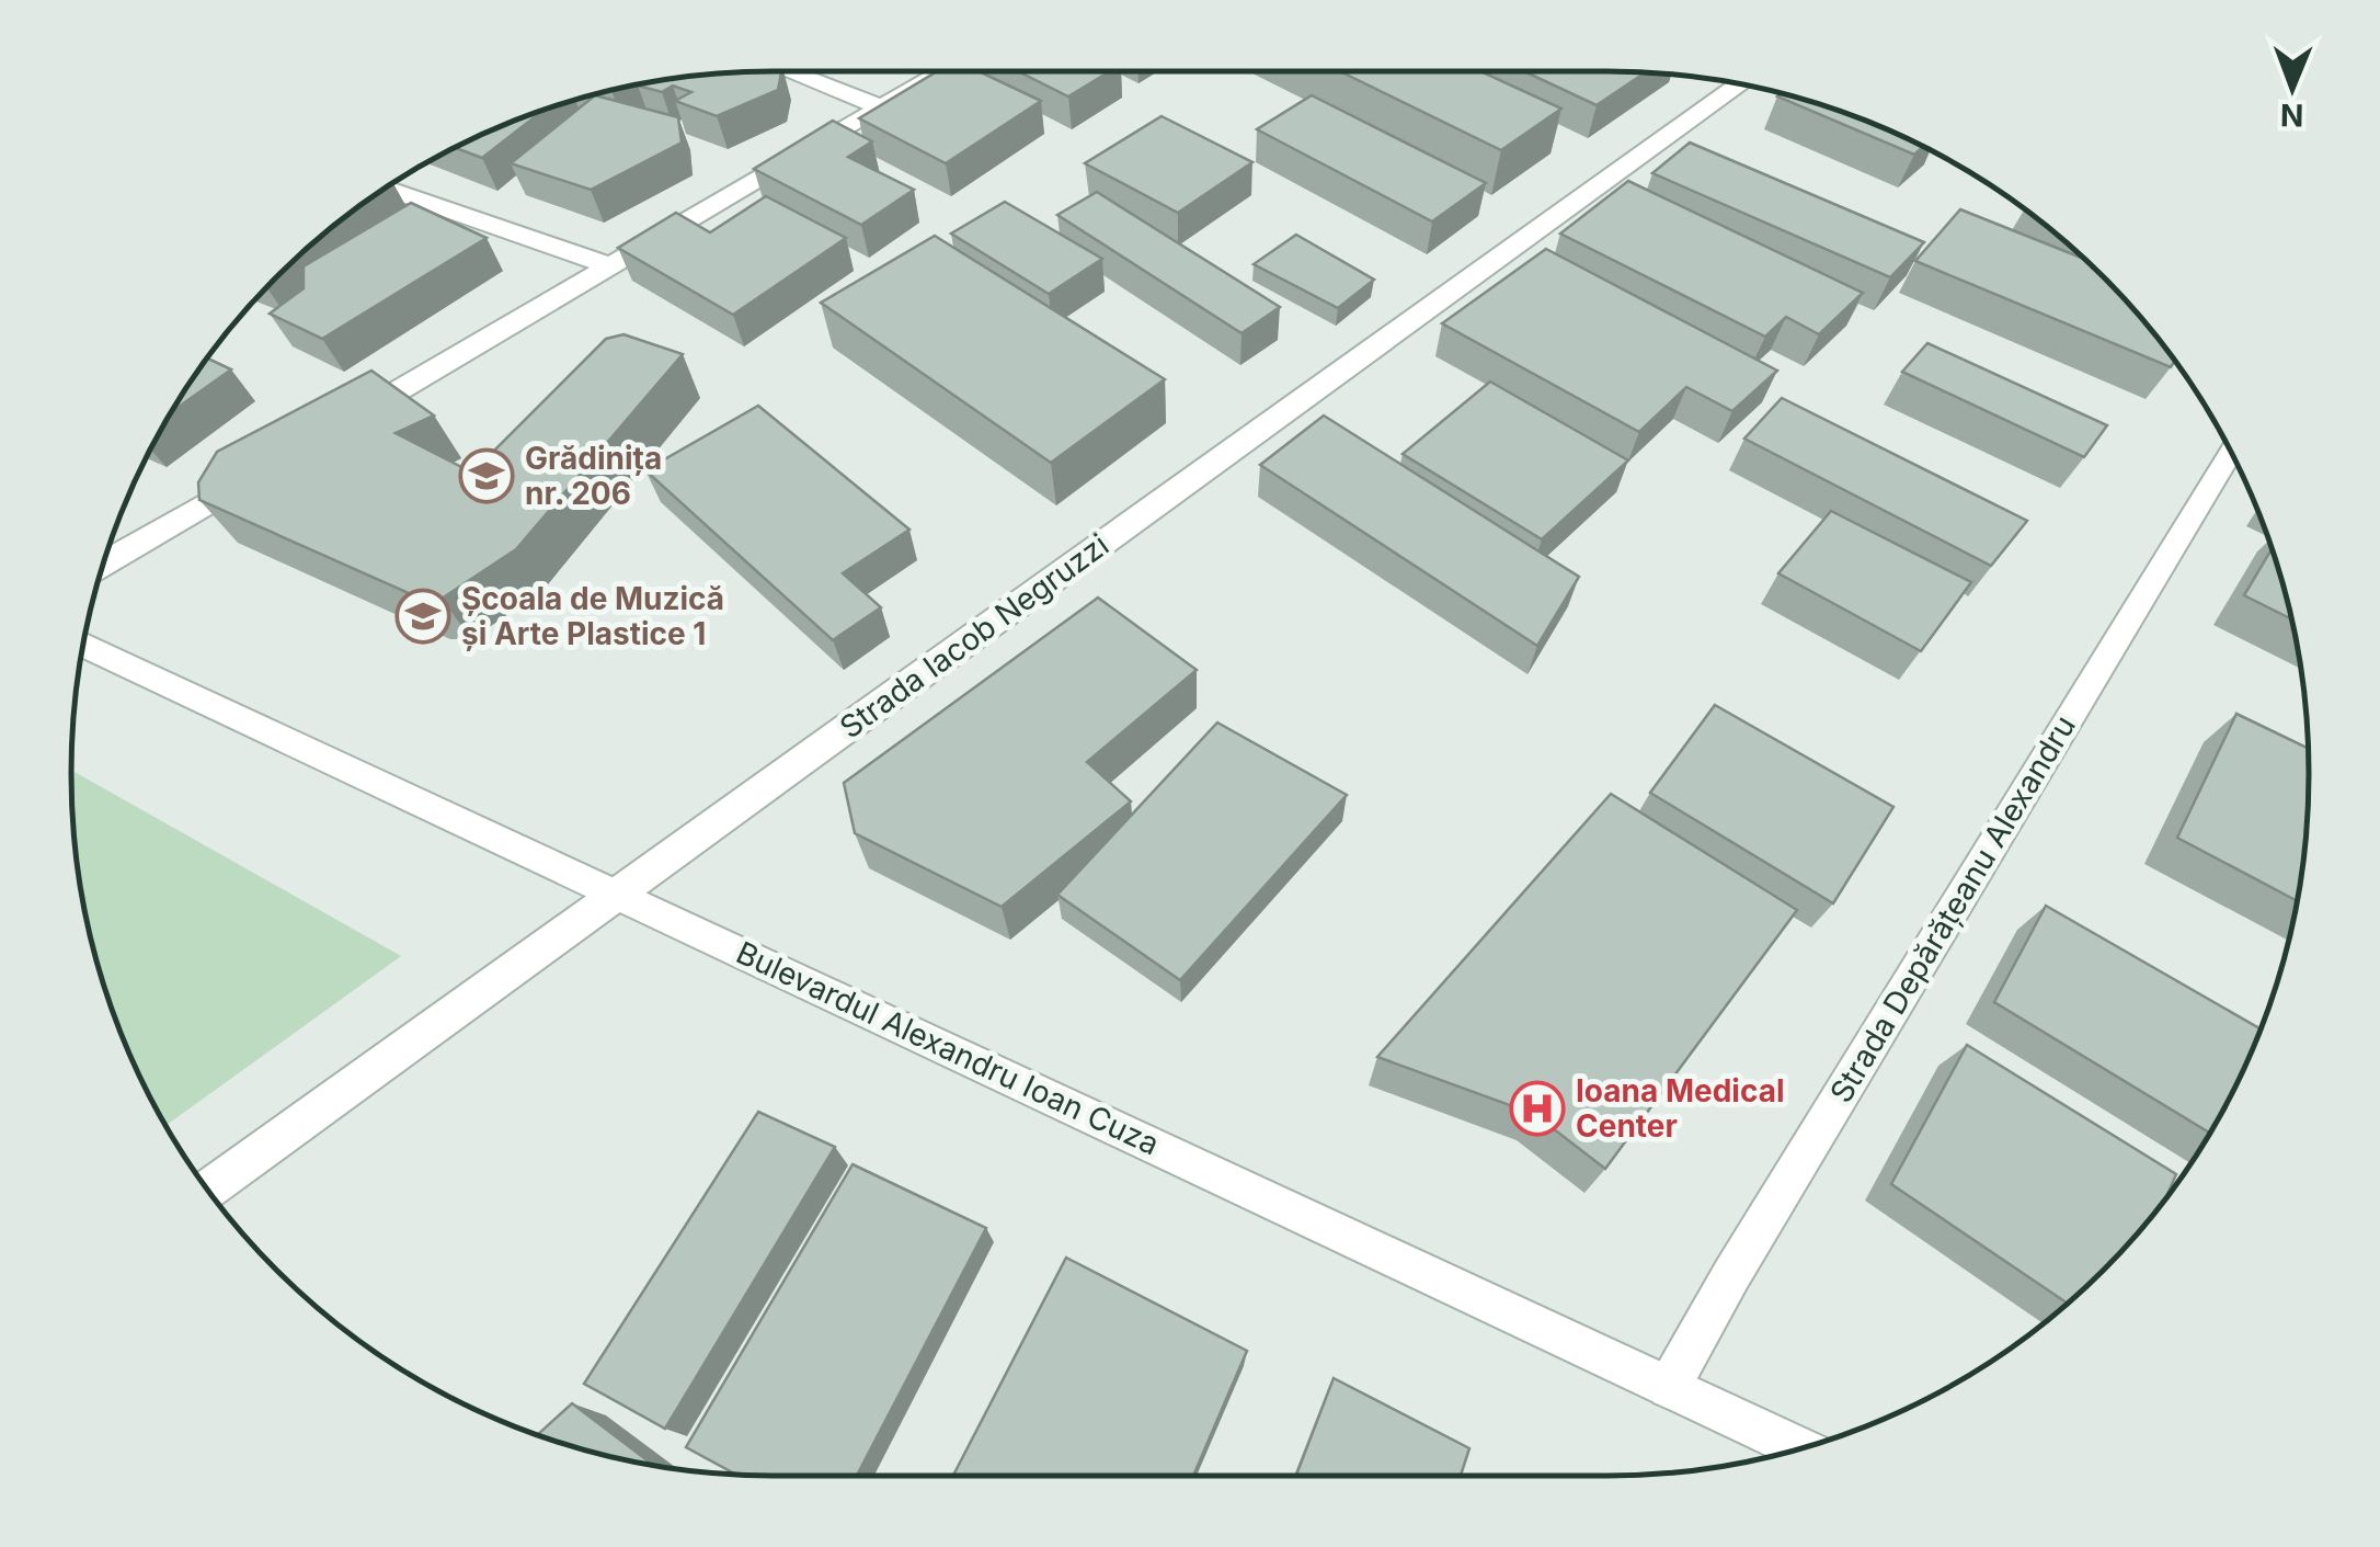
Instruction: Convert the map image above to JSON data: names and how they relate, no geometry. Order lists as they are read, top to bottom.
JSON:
{
  "streets": {
    "street": ["Strada Iacob Negruzzi", "Strada Depărățeanu Alexandru", "Bulevardul Alexandru Ioan Cuza"]
  },
  "crossings": [
    ["Strada Iacob Negruzzi", "Bulevardul Alexandru Ioan Cuza"],
    ["Strada Depărățeanu Alexandru", "Bulevardul Alexandru Ioan Cuza"]
  ],
  "places": {
    "school or university": ["Grădinița nr. 206", "Școala de Muzică și Arte Plastice 1"],
    "hospital": ["Ioana Medical Center"]
  },
  "north": "bottom"
}
